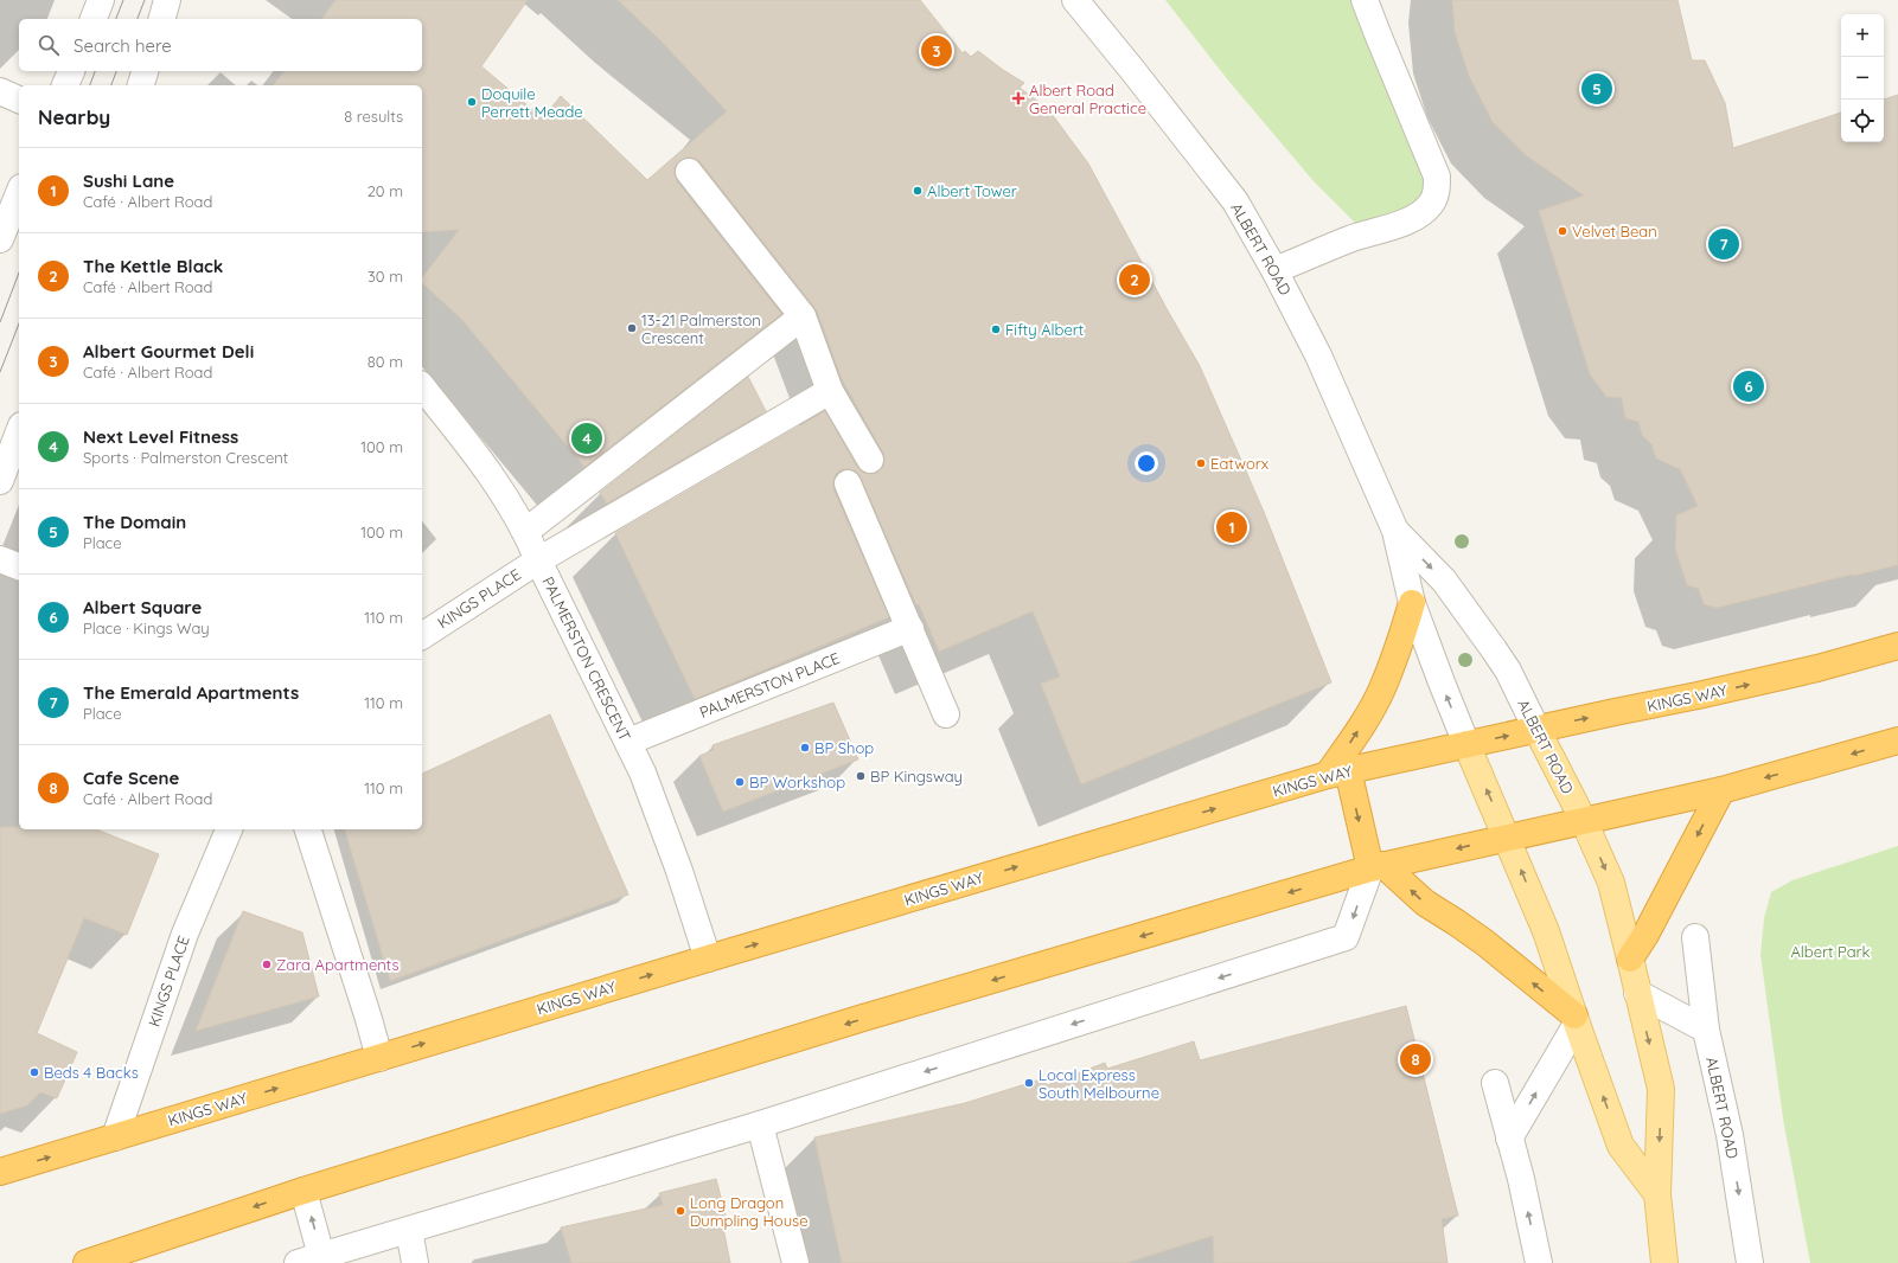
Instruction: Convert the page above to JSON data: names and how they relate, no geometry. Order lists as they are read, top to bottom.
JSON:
{
  "streets": {
    "highway": ["KINGS WAY"],
    "main road": ["ALBERT ROAD"],
    "street": ["KINGS PLACE", "PALMERSTON CRESCENT", "PALMERSTON PLACE"]
  },
  "crossings": [
    ["ALBERT ROAD", "KINGS WAY"],
    ["KINGS PLACE", "PALMERSTON CRESCENT"],
    ["KINGS PLACE", "KINGS WAY"],
    ["PALMERSTON CRESCENT", "PALMERSTON PLACE"],
    ["PALMERSTON CRESCENT", "KINGS WAY"]
  ],
  "parks": ["Albert Park"],
  "places": {
    "health": ["Albert Road General Practice"],
    "other": [
      "Doquile Perrett Meade",
      "Albert Tower",
      "Velvet Bean",
      "13-21 Palmerston Crescent",
      "Fifty Albert",
      "Eatworx",
      "BP Shop",
      "BP Kingsway",
      "BP Workshop",
      "Zara Apartments",
      "Beds 4 Backs",
      "Local Express South Melbourne",
      "Long Dragon Dumpling House"
    ]
  },
  "page": {
    "map_buttons": ["+", "−"],
    "search": "Search here",
    "pins": [
      "3",
      "5",
      "7",
      "2",
      "6",
      "4",
      "1",
      "8"
    ],
    "heading": ["Nearby", "8 results"],
    "list": [
      {
        "mark": "1",
        "name": "Sushi Lane",
        "note": "Café · Albert Road",
        "value": "20 m"
      },
      {
        "mark": "2",
        "name": "The Kettle Black",
        "note": "Café · Albert Road",
        "value": "30 m"
      },
      {
        "mark": "3",
        "name": "Albert Gourmet Deli",
        "note": "Café · Albert Road",
        "value": "80 m"
      },
      {
        "mark": "4",
        "name": "Next Level Fitness",
        "note": "Sports · Palmerston Crescent",
        "value": "100 m"
      },
      {
        "mark": "5",
        "name": "The Domain",
        "note": "Place",
        "value": "100 m"
      },
      {
        "mark": "6",
        "name": "Albert Square",
        "note": "Place · Kings Way",
        "value": "110 m"
      },
      {
        "mark": "7",
        "name": "The Emerald Apartments",
        "note": "Place",
        "value": "110 m"
      },
      {
        "mark": "8",
        "name": "Cafe Scene",
        "note": "Café · Albert Road",
        "value": "110 m"
      }
    ]
  }
}
